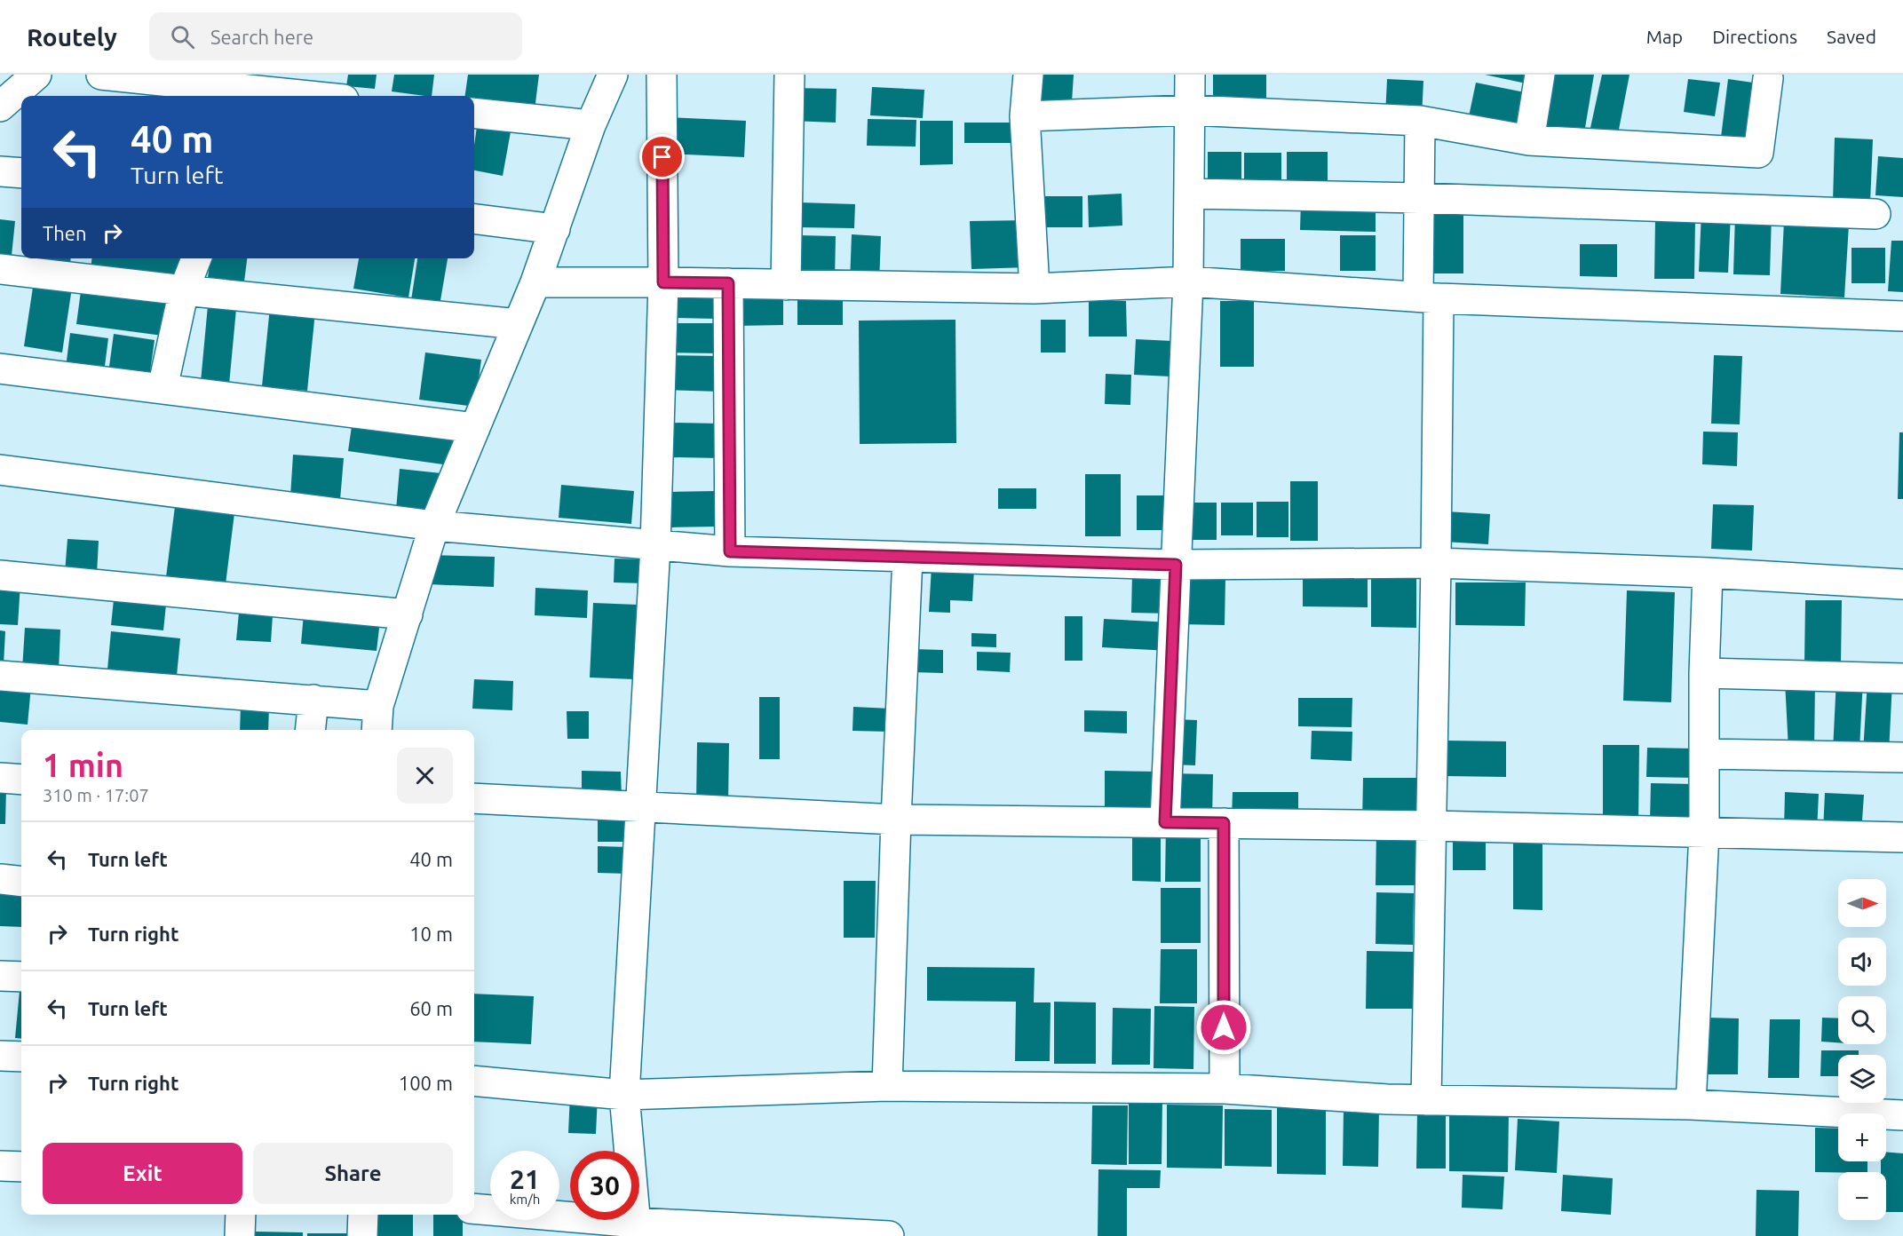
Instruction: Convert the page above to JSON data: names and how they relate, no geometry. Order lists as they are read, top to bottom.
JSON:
{
  "north": "right",
  "page": {
    "header": "Routely",
    "search": "Search here",
    "nav": ["Map", "Directions", "Saved"],
    "turn": ["40 m", "Turn left"],
    "then": "Then",
    "heading": ["1 min", "310 m · 17:07"],
    "list": [
      {
        "name": "Turn left",
        "value": "40 m"
      },
      {
        "name": "Turn right",
        "value": "10 m"
      },
      {
        "name": "Turn left",
        "value": "60 m"
      },
      {
        "name": "Turn right",
        "value": "100 m"
      }
    ],
    "map_buttons": ["+", "−"],
    "buttons": ["Exit", "Share"],
    "speed": "21 km/h",
    "limit": "30"
  }
}
